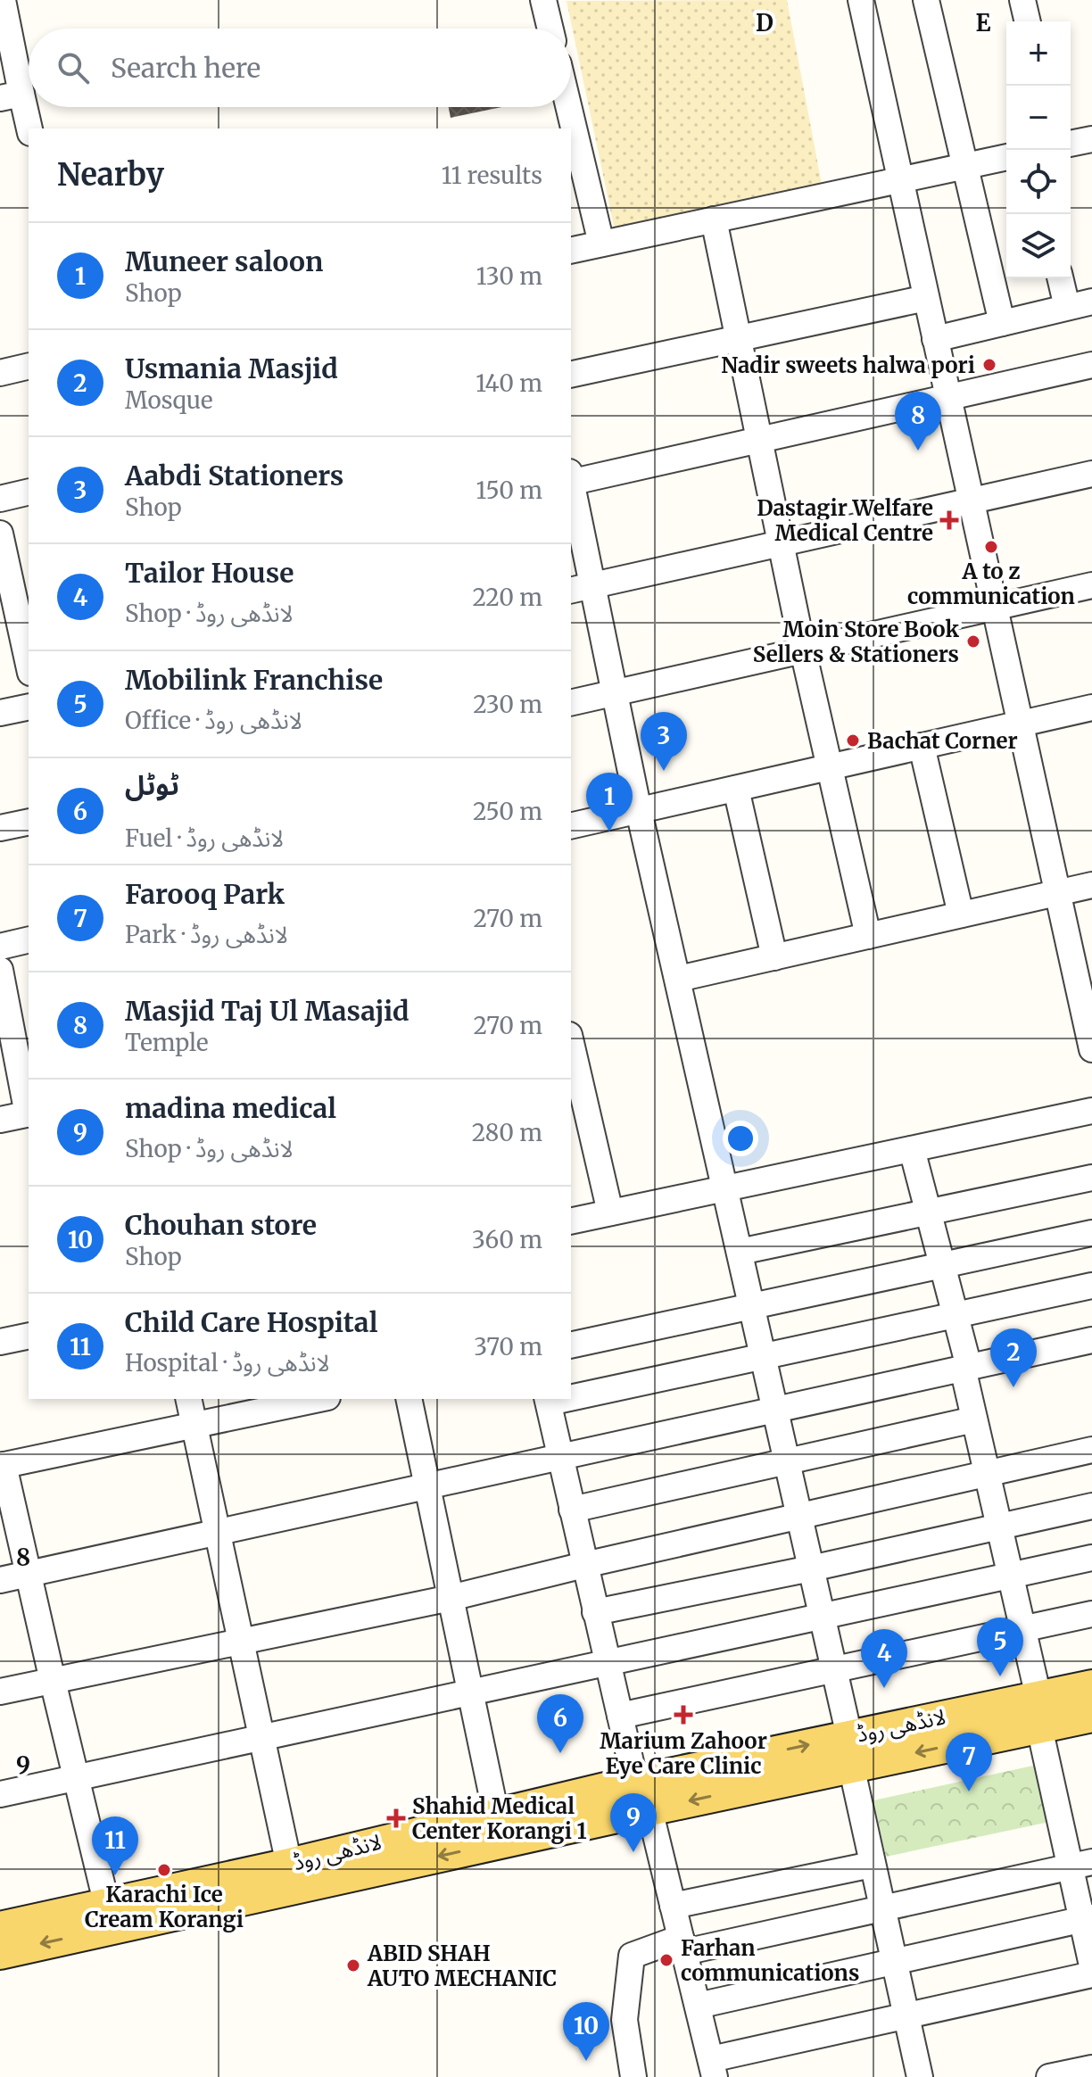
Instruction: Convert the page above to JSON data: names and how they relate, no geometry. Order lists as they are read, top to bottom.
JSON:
{
  "streets": {
    "main road": ["لانڈھی روڈ"]
  },
  "places": {
    "other": [
      "Nadir sweets halwa pori",
      "A to z communication",
      "Moin Store Book Sellers & Stationers",
      "Bachat Corner",
      "Karachi Ice Cream Korangi",
      "Farhan communications",
      "ABID SHAH AUTO MECHANIC"
    ],
    "health": ["Dastagir Welfare Medical Centre", "Marium Zahoor Eye Care Clinic", "Shahid Medical Center Korangi 1"]
  },
  "page": {
    "map_buttons": ["+", "−"],
    "search": "Search here",
    "heading": ["Nearby", "11 results"],
    "list": [
      {
        "mark": "1",
        "name": "Muneer saloon",
        "note": "Shop",
        "value": "130 m"
      },
      {
        "mark": "2",
        "name": "Usmania Masjid",
        "note": "Mosque",
        "value": "140 m"
      },
      {
        "mark": "3",
        "name": "Aabdi Stationers",
        "note": "Shop",
        "value": "150 m"
      },
      {
        "mark": "4",
        "name": "Tailor House",
        "note": "Shop · لانڈھی روڈ",
        "value": "220 m"
      },
      {
        "mark": "5",
        "name": "Mobilink Franchise",
        "note": "Office · لانڈھی روڈ",
        "value": "230 m"
      },
      {
        "mark": "6",
        "name": "ٹوٹل",
        "note": "Fuel · لانڈھی روڈ",
        "value": "250 m"
      },
      {
        "mark": "7",
        "name": "Farooq Park",
        "note": "Park · لانڈھی روڈ",
        "value": "270 m"
      },
      {
        "mark": "8",
        "name": "Masjid Taj Ul Masajid",
        "note": "Temple",
        "value": "270 m"
      },
      {
        "mark": "9",
        "name": "madina medical",
        "note": "Shop · لانڈھی روڈ",
        "value": "280 m"
      },
      {
        "mark": "10",
        "name": "Chouhan store",
        "note": "Shop",
        "value": "360 m"
      },
      {
        "mark": "11",
        "name": "Child Care Hospital",
        "note": "Hospital · لانڈھی روڈ",
        "value": "370 m"
      }
    ],
    "pins": [
      "8",
      "3",
      "1",
      "2",
      "5",
      "4",
      "6",
      "7",
      "9",
      "11",
      "10"
    ]
  },
  "grid": {
    "columns": ["D", "E"],
    "rows": ["8", "9"]
  }
}
